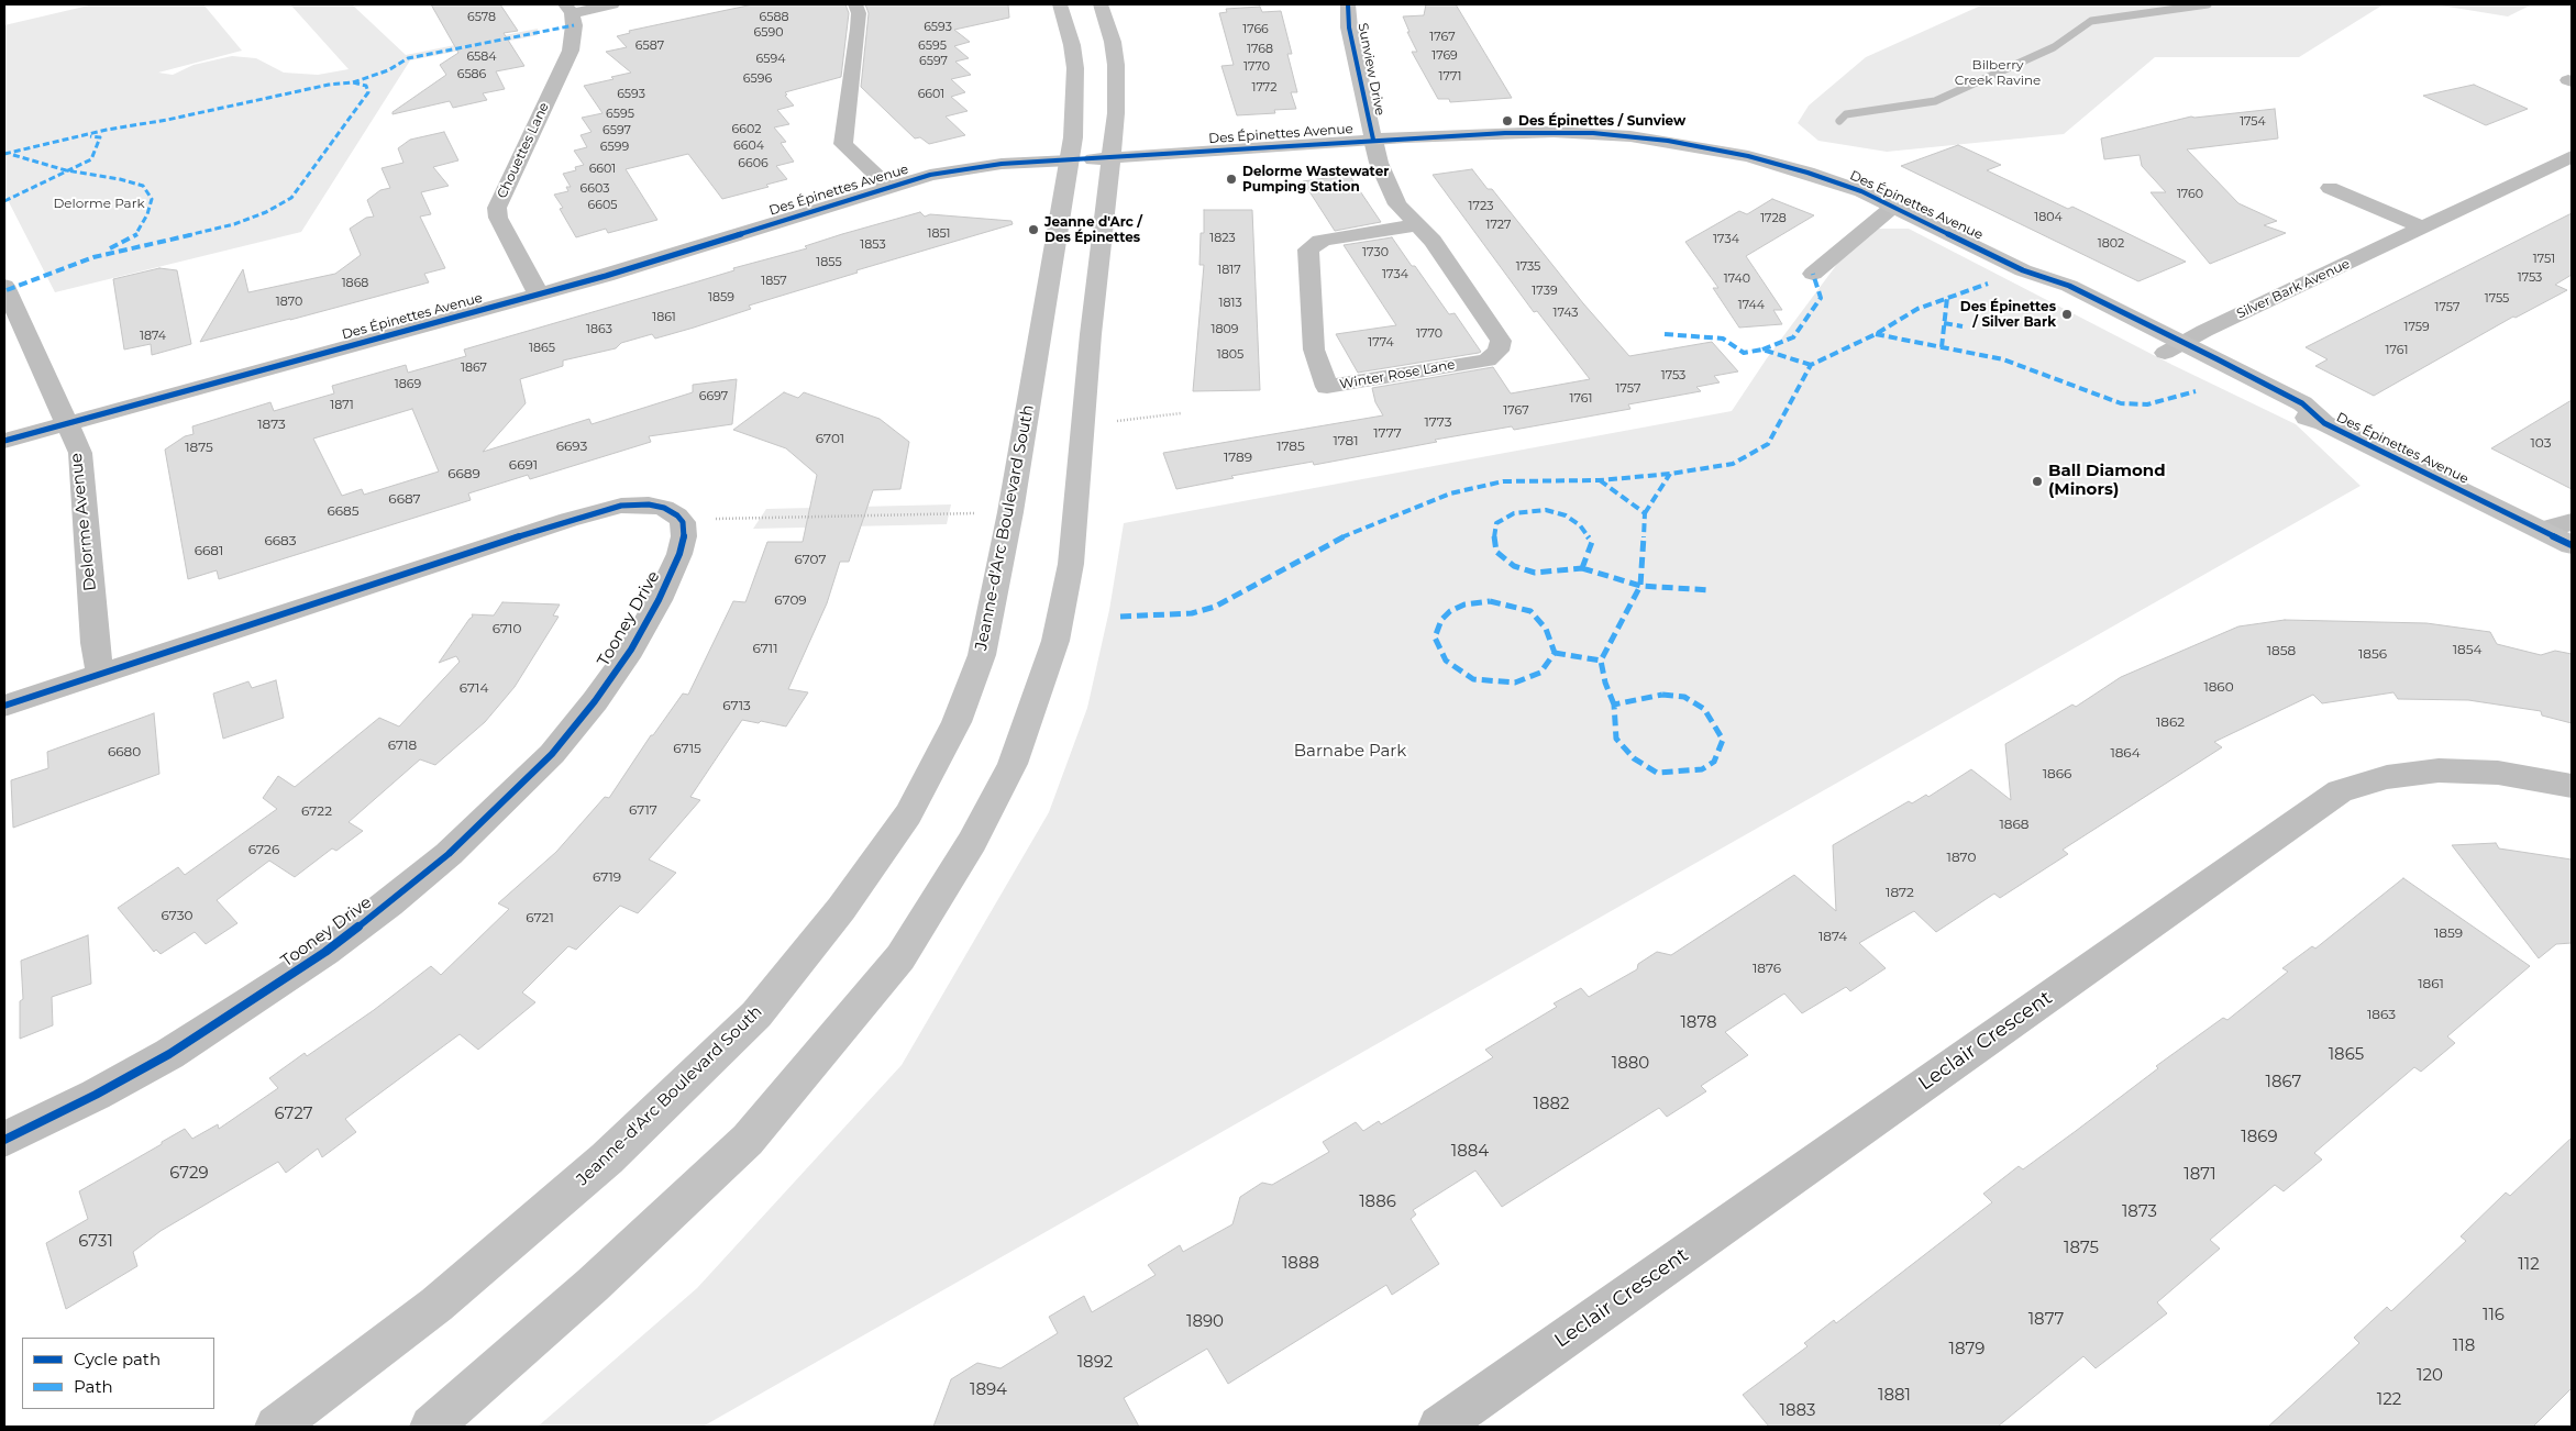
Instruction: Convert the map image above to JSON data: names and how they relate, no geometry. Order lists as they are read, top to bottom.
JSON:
{
  "streets": {
    "main road": ["Sunview Drive", "Des Épinettes Avenue", "Jeanne-d'Arc Boulevard South"],
    "street": [
      "Chouettes Lane",
      "Silver Bark Avenue",
      "Winter Rose Lane",
      "Delorme Avenue",
      "Tooney Drive",
      "Leclair Crescent"
    ]
  },
  "crossings": [
    ["Sunview Drive", "Des Épinettes Avenue"],
    ["Sunview Drive", "Winter Rose Lane"],
    ["Des Épinettes Avenue", "Chouettes Lane"],
    ["Des Épinettes Avenue", "Silver Bark Avenue"],
    ["Des Épinettes Avenue", "Winter Rose Lane"],
    ["Des Épinettes Avenue", "Delorme Avenue"],
    ["Des Épinettes Avenue", "Jeanne-d'Arc Boulevard South"]
  ],
  "parks": ["Bilberry Creek Ravine", "Delorme Park", "Barnabe Park"],
  "places": [
    "Des Épinettes / Sunview",
    "Delorme Wastewater Pumping Station",
    "Jeanne d'Arc / Des Épinettes",
    "Des Épinettes / Silver Bark",
    "Ball Diamond (Minors)"
  ],
  "house_numbers": [
    "6578",
    "6588",
    "6593",
    "1766",
    "6590",
    "1767",
    "6587",
    "6595",
    "1768",
    "1769",
    "6584",
    "6594",
    "6597",
    "1770",
    "6586",
    "1771",
    "6596",
    "1772",
    "6593",
    "6601",
    "6595",
    "1754",
    "6602",
    "6597",
    "6604",
    "6599",
    "6606",
    "6601",
    "6603",
    "1760",
    "6605",
    "1723",
    "1804",
    "1728",
    "1727",
    "1851",
    "1823",
    "1734",
    "1802",
    "1853",
    "1730",
    "1751",
    "1855",
    "1735",
    "1817",
    "1734",
    "1753",
    "1740",
    "1857",
    "1868",
    "1739",
    "1859",
    "1755",
    "1870",
    "1813",
    "1744",
    "1757",
    "1743",
    "1861",
    "1759",
    "1863",
    "1809",
    "1770",
    "1874",
    "1774",
    "1865",
    "1761",
    "1805",
    "1867",
    "1753",
    "1869",
    "1757",
    "6697",
    "1761",
    "1871",
    "1767",
    "1773",
    "1873",
    "1777",
    "6701",
    "1781",
    "103",
    "6693",
    "1785",
    "1875",
    "1789",
    "6691",
    "6689",
    "6687",
    "6685",
    "6683",
    "6681",
    "6707",
    "6709",
    "6710",
    "6711",
    "1854",
    "1858",
    "1856",
    "1860",
    "6714",
    "6713",
    "1862",
    "6718",
    "6715",
    "6680",
    "1864",
    "1866",
    "6717",
    "6722",
    "1868",
    "6726",
    "1870",
    "6719",
    "1872",
    "6730",
    "6721",
    "1859",
    "1874",
    "1876",
    "1861",
    "1863",
    "1878",
    "1865",
    "1880",
    "1867",
    "1882",
    "6727",
    "1869",
    "1884",
    "6729",
    "1871",
    "1886",
    "1873",
    "6731",
    "1875",
    "1888",
    "112",
    "116",
    "1877",
    "1890",
    "118",
    "1879",
    "1892",
    "120",
    "1894",
    "1881",
    "122",
    "1883"
  ],
  "legend": ["Cycle path", "Path"]
}
